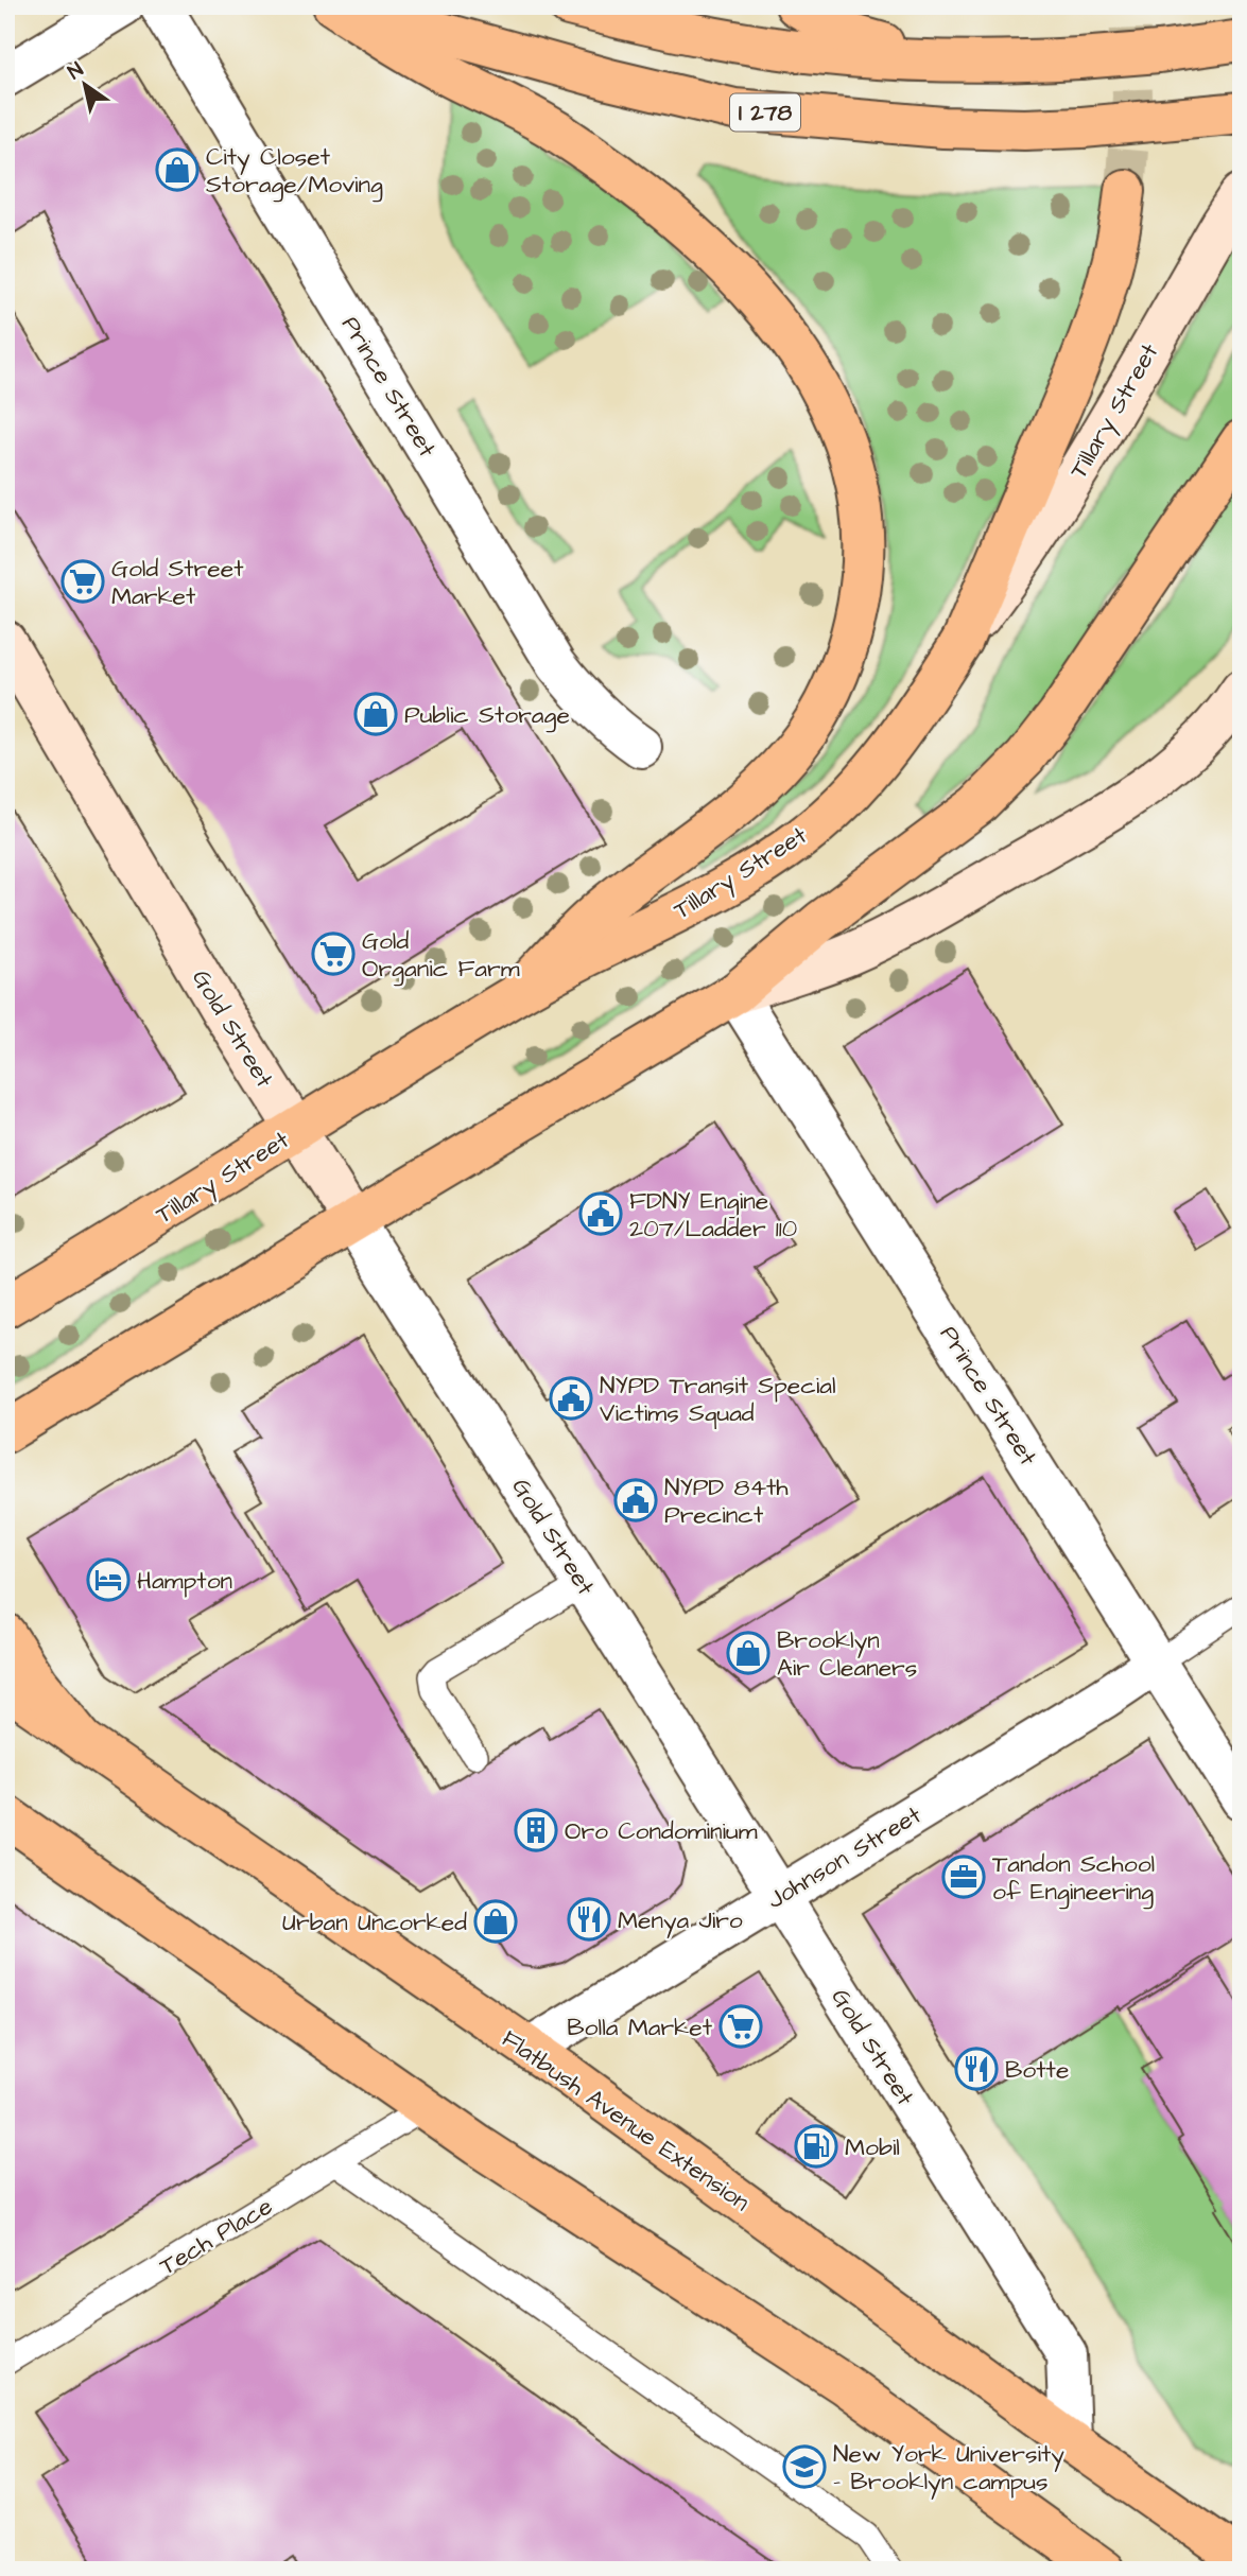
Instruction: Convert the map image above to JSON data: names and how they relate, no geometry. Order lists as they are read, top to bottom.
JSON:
{
  "streets": {
    "main road": [
      "I 278",
      "Tillary Street",
      "Gold Street",
      "Flatbush Avenue Extension"
    ],
    "street": ["Prince Street", "Johnson Street"],
    "lane": ["Tech Place"]
  },
  "crossings": [
    ["Prince Street", "Johnson Street"],
    ["Tillary Street", "Gold Street"],
    ["Gold Street", "Johnson Street"],
    ["Gold Street", "Flatbush Avenue Extension"],
    ["Johnson Street", "Flatbush Avenue Extension"]
  ],
  "places": {
    "shop": [
      "City Closet Storage/Moving",
      "Public Storage",
      "Brooklyn Air Cleaners",
      "Urban Uncorked"
    ],
    "supermarket": ["Gold Street Market", "Gold Organic Farm", "Bolla Market"],
    "public building": ["FDNY Engine 207/Ladder 110", "NYPD Transit Special Victims Squad", "NYPD 84th Precinct"],
    "hotel": ["Hampton"],
    "building": ["Oro Condominium"],
    "office": ["Tandon School of Engineering"],
    "restaurant": ["Menya Jiro", "Botte"],
    "fuel station": ["Mobil"],
    "school or university": ["New York University - Brooklyn campus"]
  },
  "north": "top left"
}
